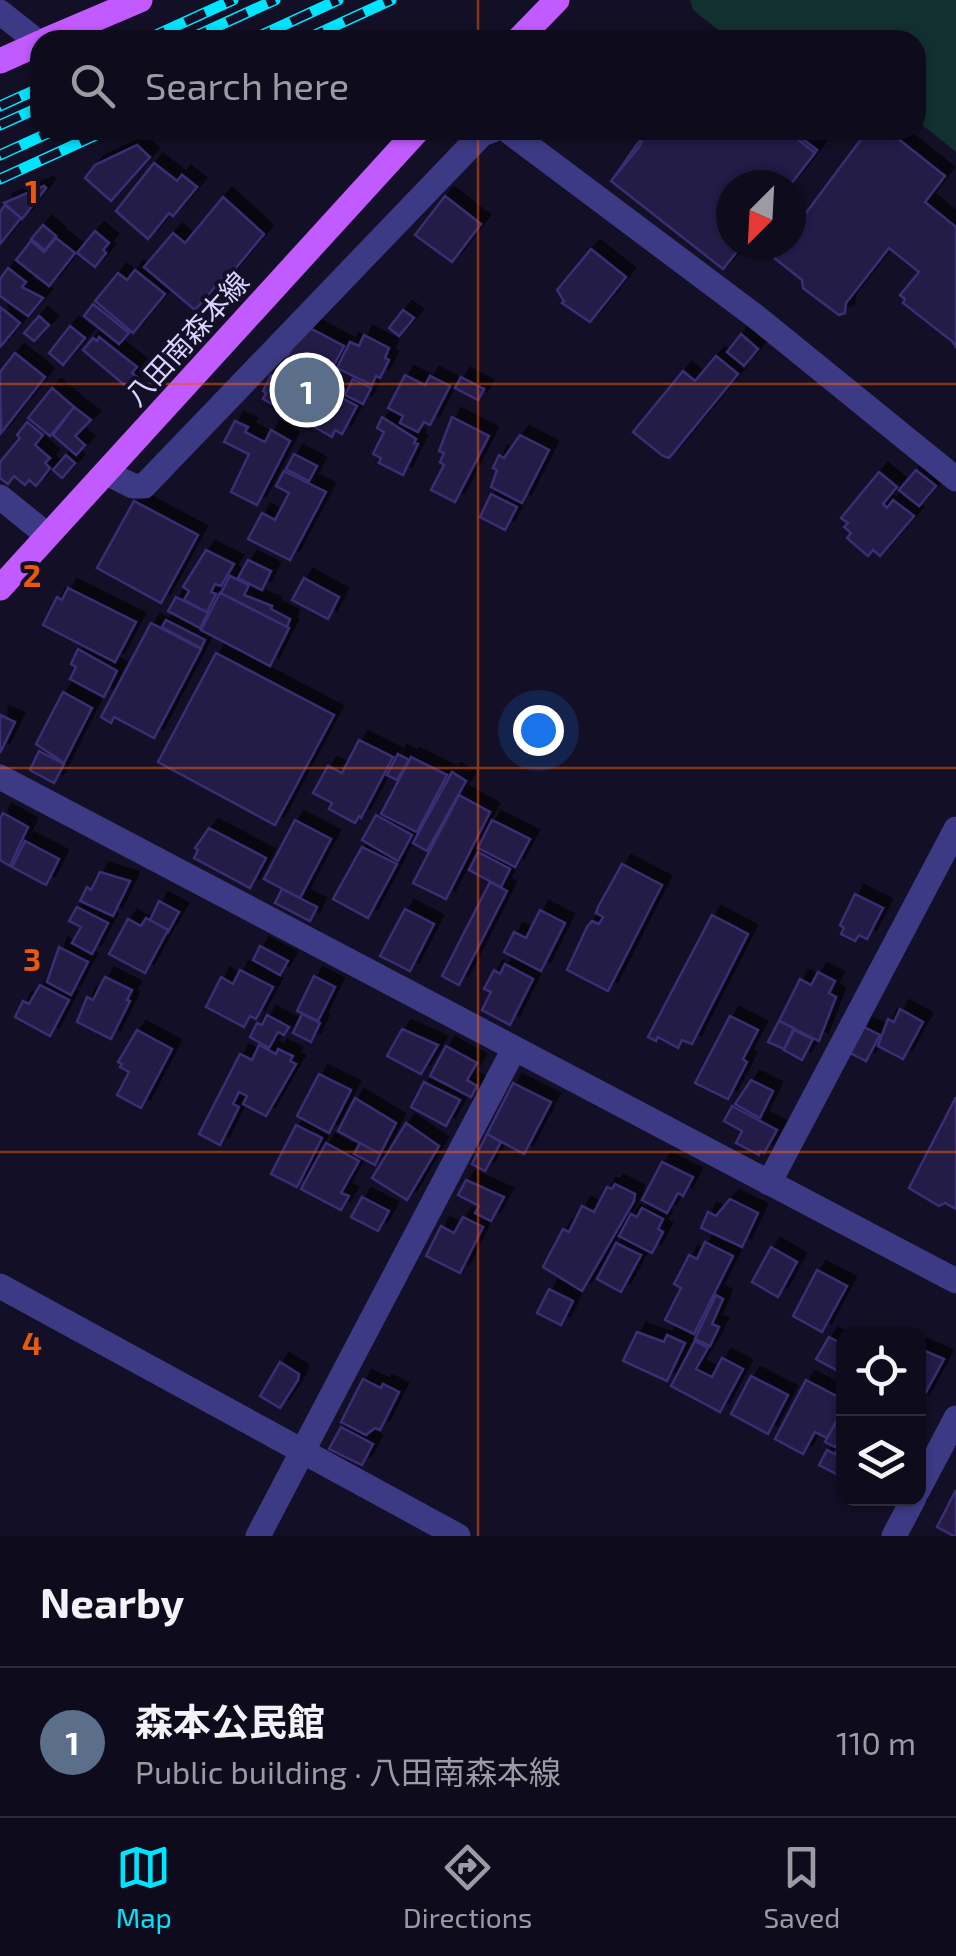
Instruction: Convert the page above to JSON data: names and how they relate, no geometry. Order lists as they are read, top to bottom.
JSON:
{
  "streets": {
    "main road": ["八田南森本線"]
  },
  "north": "bottom left",
  "page": {
    "search": "Search here",
    "pins": "1",
    "heading": "Nearby",
    "list": [
      {
        "mark": "1",
        "name": "森本公民館",
        "note": "Public building · 八田南森本線",
        "value": "110 m"
      }
    ],
    "nav": ["Map", "Directions", "Saved"]
  },
  "grid": {
    "rows": [
      "1",
      "2",
      "3",
      "4"
    ]
  }
}
